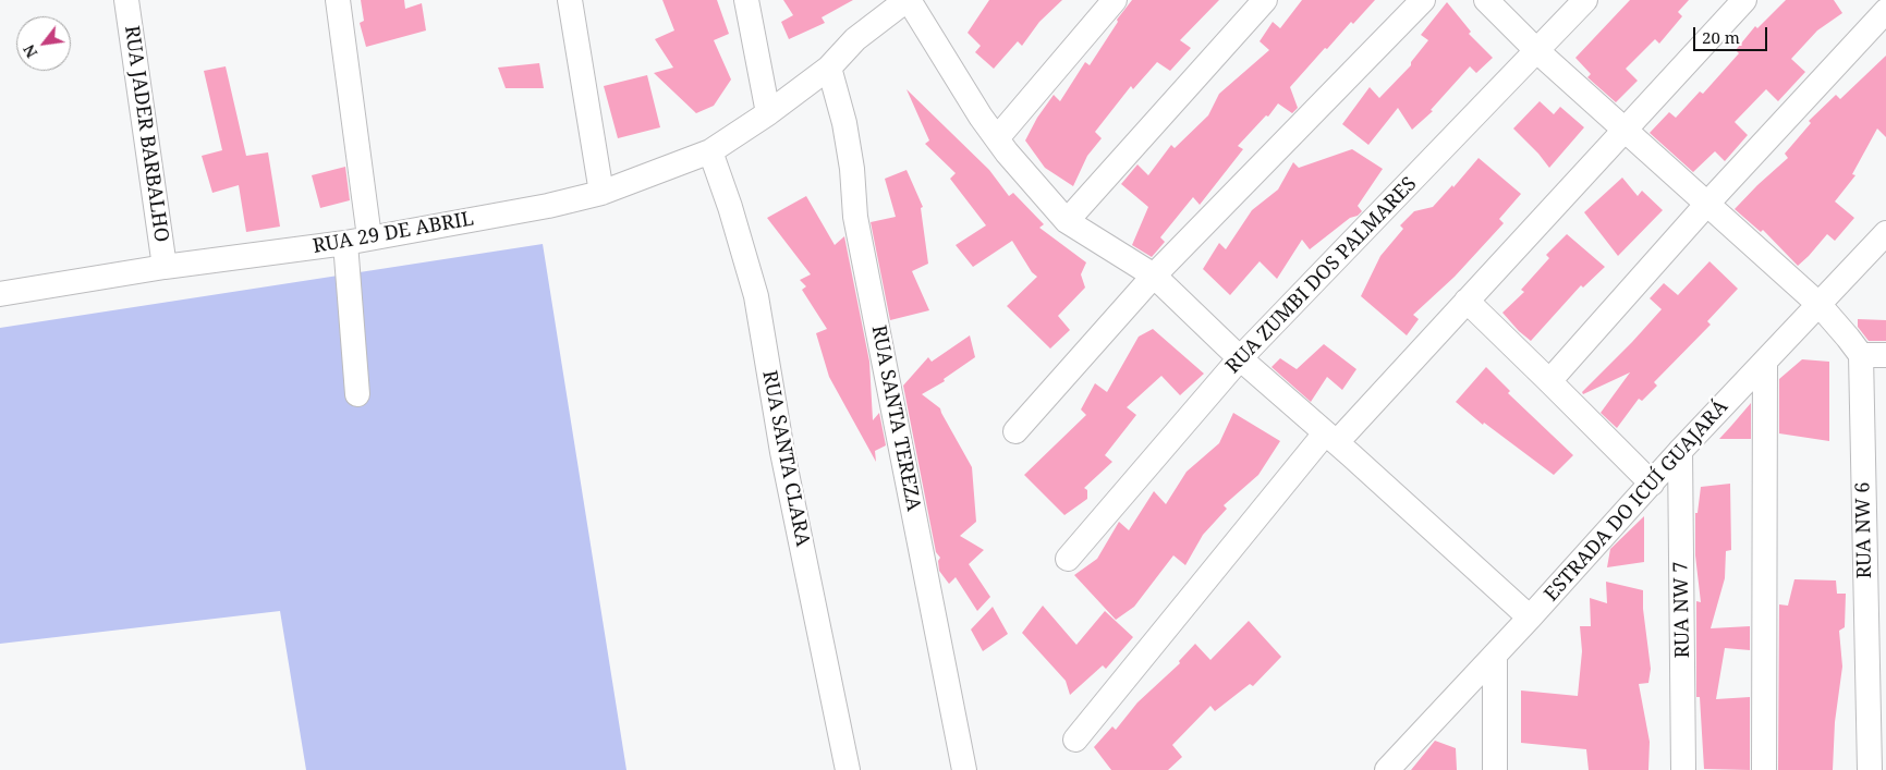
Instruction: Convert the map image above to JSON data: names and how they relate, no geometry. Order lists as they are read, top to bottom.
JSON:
{
  "streets": {
    "street": [
      "RUA JADER BARBALHO",
      "RUA 29 DE ABRIL",
      "RUA ZUMBI DOS PALMARES",
      "RUA SANTA TEREZA",
      "RUA SANTA CLARA",
      "ESTRADA DO ICUÍ GUAJARÁ",
      "RUA NW 6",
      "RUA NW 7"
    ]
  },
  "crossings": [
    ["RUA JADER BARBALHO", "RUA 29 DE ABRIL"],
    ["RUA 29 DE ABRIL", "RUA SANTA TEREZA"],
    ["RUA 29 DE ABRIL", "RUA SANTA CLARA"],
    ["ESTRADA DO ICUÍ GUAJARÁ", "RUA NW 7"]
  ],
  "scale_bar": "20 m",
  "north": "bottom left"
}
